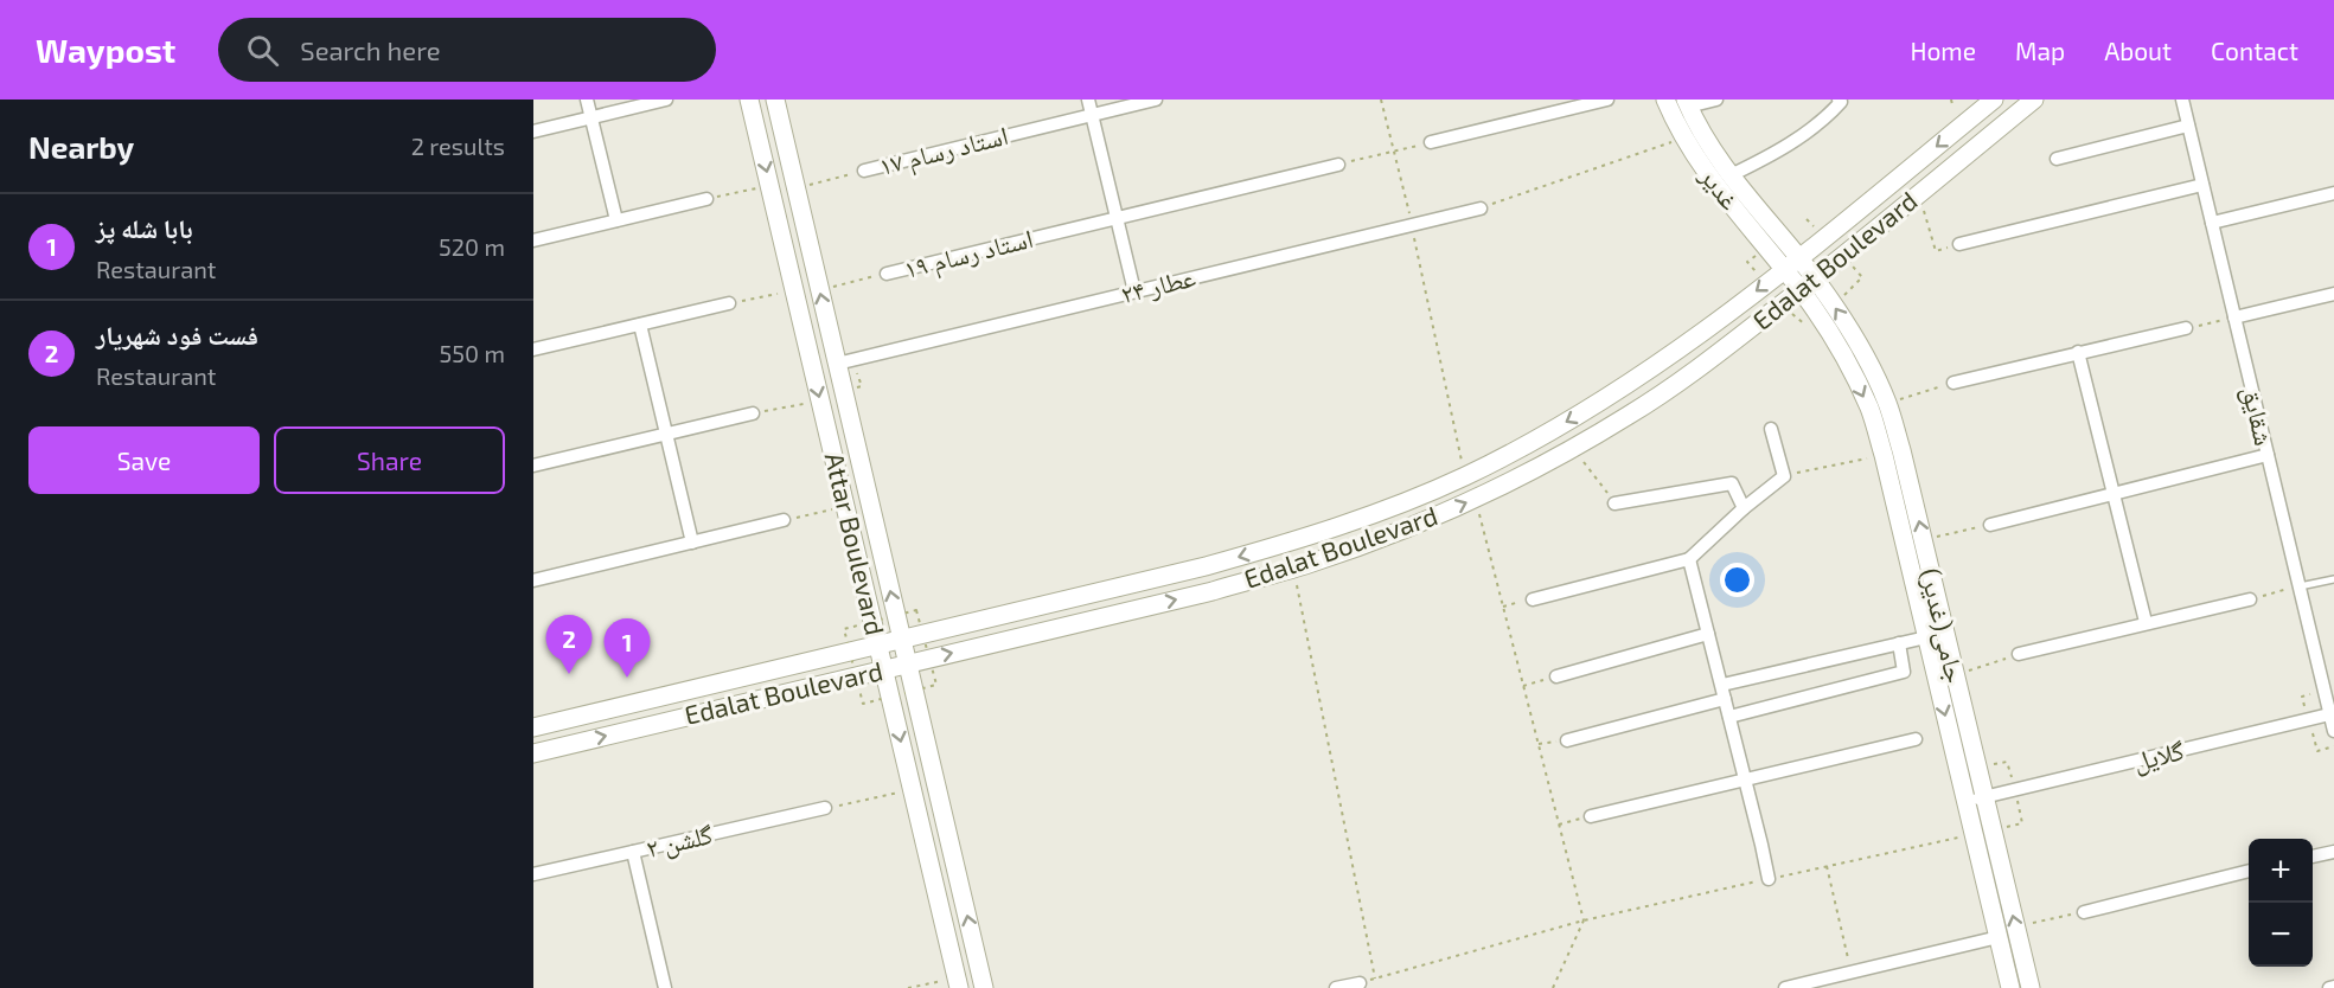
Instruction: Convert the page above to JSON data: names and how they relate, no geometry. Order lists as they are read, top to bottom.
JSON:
{
  "streets": {
    "street": [
      "استاد رسام ۱۷",
      "غدیر",
      "استاد رسام ۱۹",
      "Edalat Boulevard",
      "عطار ۲۴",
      "شقایق",
      "Attar Boulevard",
      "جامی(غدیر)",
      "گلایل",
      "گلشن ۲"
    ]
  },
  "crossings": [
    ["استاد رسام ۱۷", "Attar Boulevard"],
    ["غدیر", "Edalat Boulevard"],
    ["استاد رسام ۱۹", "Attar Boulevard"],
    ["Edalat Boulevard", "Attar Boulevard"],
    ["Edalat Boulevard", "جامی(غدیر)"],
    ["عطار ۲۴", "Attar Boulevard"],
    ["شقایق", "گلایل"],
    ["جامی(غدیر)", "گلایل"]
  ],
  "page": {
    "header": "Waypost",
    "search": "Search here",
    "nav": [
      "Home",
      "Map",
      "About",
      "Contact"
    ],
    "heading": ["Nearby", "2 results"],
    "list": [
      {
        "mark": "1",
        "name": "بابا شله پز",
        "note": "Restaurant",
        "value": "520 m"
      },
      {
        "mark": "2",
        "name": "فست فود شهریار",
        "note": "Restaurant",
        "value": "550 m"
      }
    ],
    "buttons": ["Save", "Share"],
    "pins": ["2", "1"],
    "map_buttons": ["+", "−"]
  }
}
